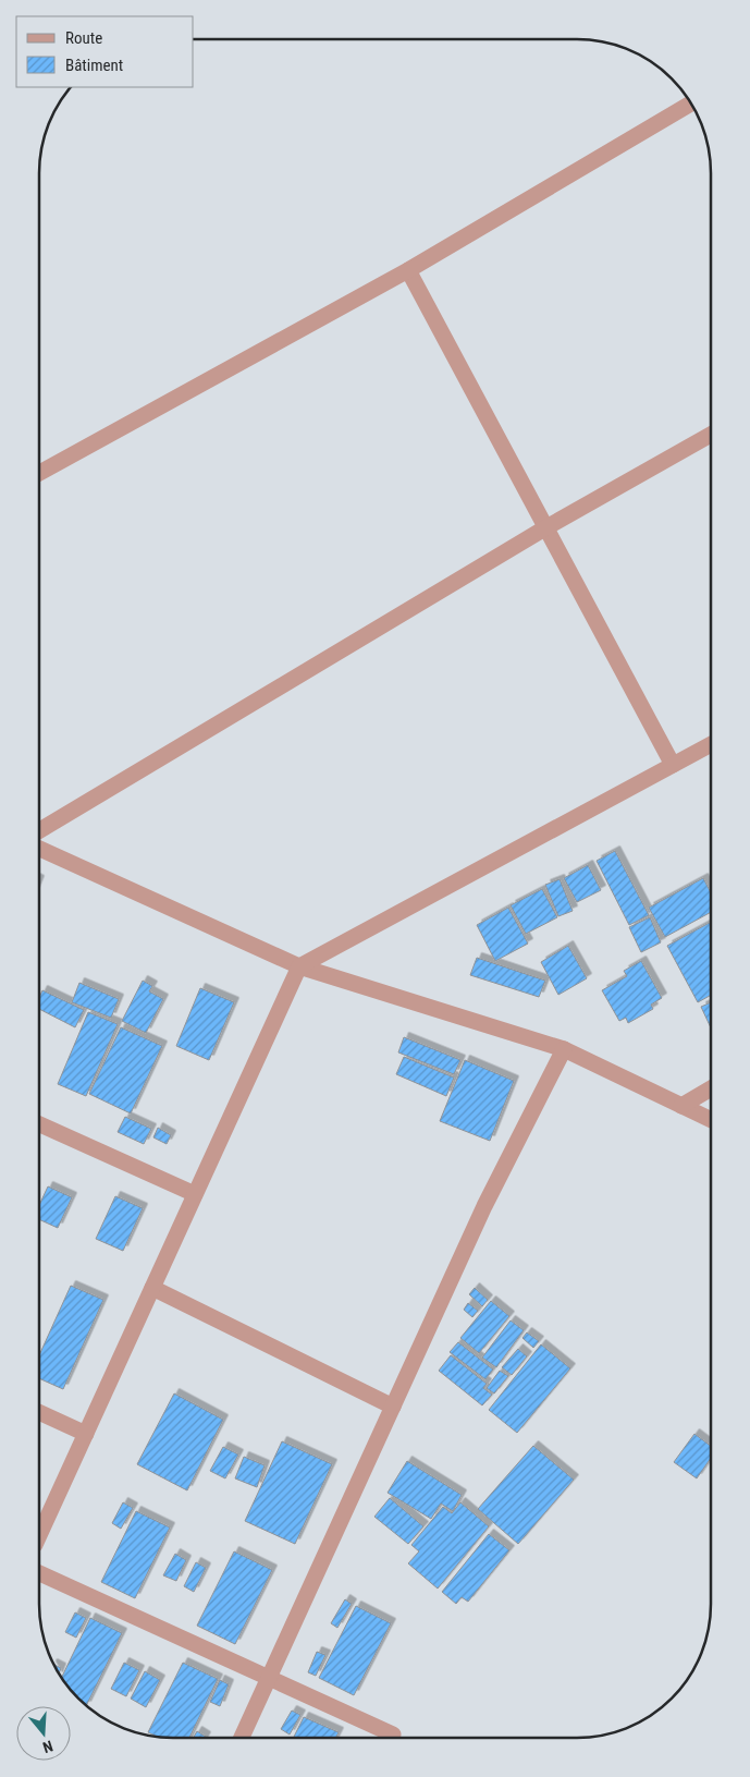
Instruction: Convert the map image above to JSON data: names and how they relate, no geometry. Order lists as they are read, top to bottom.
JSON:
{
  "legend": ["Route", "Bâtiment"],
  "north": "bottom"
}
